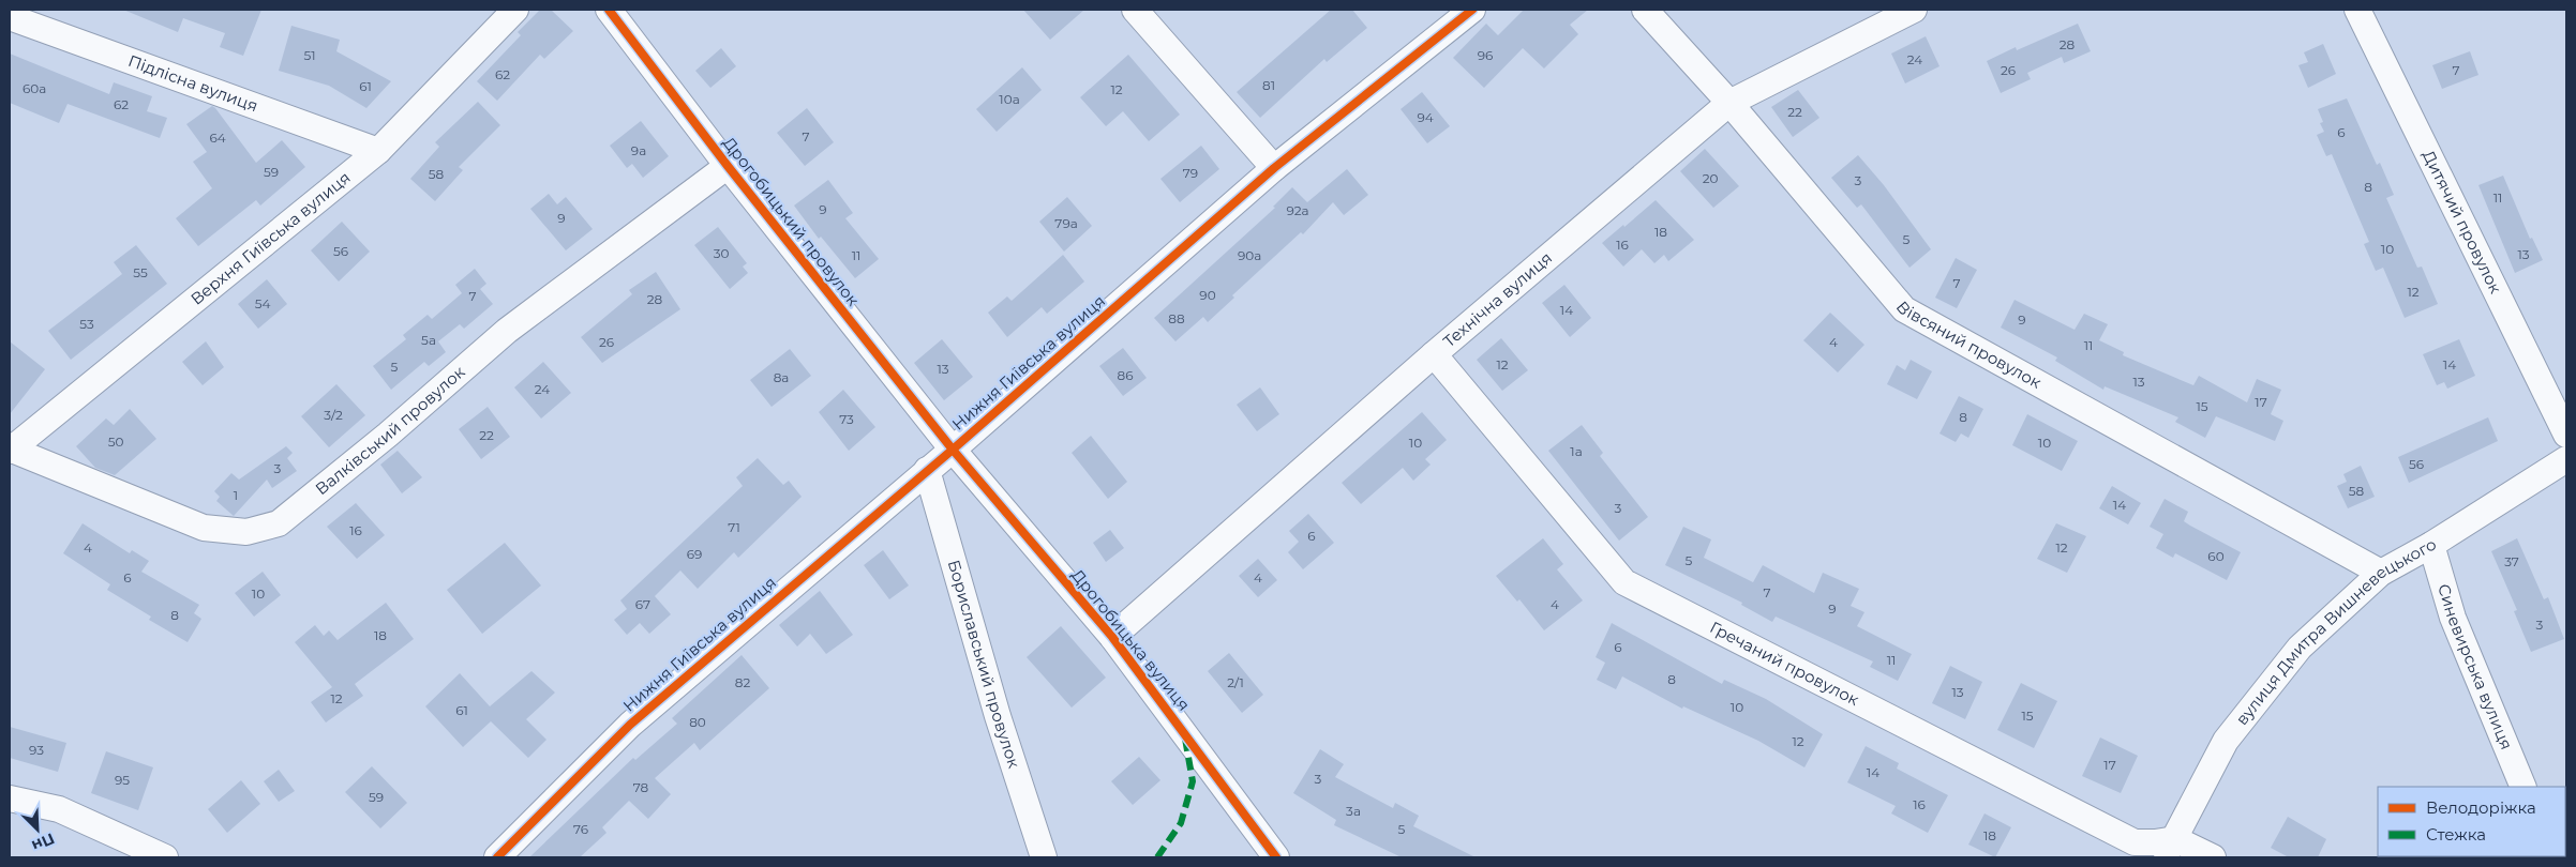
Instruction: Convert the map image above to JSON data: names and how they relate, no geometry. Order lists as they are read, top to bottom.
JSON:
{
  "streets": {
    "street": [
      "Підлісна вулиця",
      "Дрогобицький провулок",
      "Дитячий провулок",
      "Верхня Гиївська вулиця",
      "Технічна вулиця",
      "Вівсяний провулок",
      "Нижня Гиївська вулиця",
      "Валківський провулок",
      "вулиця Дмитра Вишневецького",
      "Дрогобицька вулиця",
      "Бориславський провулок",
      "Гречаний провулок",
      "Синевирська вулиця"
    ]
  },
  "crossings": [
    ["Підлісна вулиця", "Верхня Гиївська вулиця"],
    ["Дрогобицький провулок", "Нижня Гиївська вулиця"],
    ["Дрогобицький провулок", "Валківський провулок"],
    ["Дрогобицький провулок", "Дрогобицька вулиця"],
    ["Верхня Гиївська вулиця", "Валківський провулок"],
    ["Технічна вулиця", "Вівсяний провулок"],
    ["Технічна вулиця", "Дрогобицька вулиця"],
    ["Технічна вулиця", "Гречаний провулок"],
    ["Вівсяний провулок", "вулиця Дмитра Вишневецького"],
    ["Нижня Гиївська вулиця", "Дрогобицька вулиця"],
    ["Нижня Гиївська вулиця", "Бориславський провулок"],
    ["вулиця Дмитра Вишневецького", "Гречаний провулок"],
    ["вулиця Дмитра Вишневецького", "Синевирська вулиця"]
  ],
  "house_numbers": [
    "28",
    "51",
    "96",
    "24",
    "26",
    "7",
    "62",
    "81",
    "61",
    "60а",
    "12",
    "10а",
    "62",
    "22",
    "94",
    "6",
    "7",
    "64",
    "9а",
    "59",
    "79",
    "58",
    "20",
    "3",
    "8",
    "11",
    "9",
    "92а",
    "9",
    "79а",
    "18",
    "5",
    "16",
    "10",
    "56",
    "30",
    "13",
    "11",
    "90а",
    "55",
    "7",
    "12",
    "90",
    "7",
    "28",
    "54",
    "14",
    "88",
    "9",
    "53",
    "5а",
    "26",
    "4",
    "11",
    "12",
    "14",
    "5",
    "13",
    "86",
    "8а",
    "13",
    "24",
    "17",
    "15",
    "3/2",
    "8",
    "73",
    "22",
    "50",
    "10",
    "10",
    "1а",
    "56",
    "3",
    "58",
    "1",
    "14",
    "3",
    "71",
    "16",
    "6",
    "4",
    "12",
    "69",
    "60",
    "5",
    "37",
    "6",
    "4",
    "7",
    "10",
    "67",
    "4",
    "9",
    "8",
    "3",
    "18",
    "6",
    "11",
    "8",
    "82",
    "2/1",
    "13",
    "12",
    "10",
    "61",
    "15",
    "80",
    "12",
    "93",
    "17",
    "14",
    "3",
    "95",
    "78",
    "59",
    "16",
    "3а",
    "76",
    "5",
    "18"
  ],
  "legend": ["Велодоріжка", "Стежка"],
  "north": "bottom right"
}
